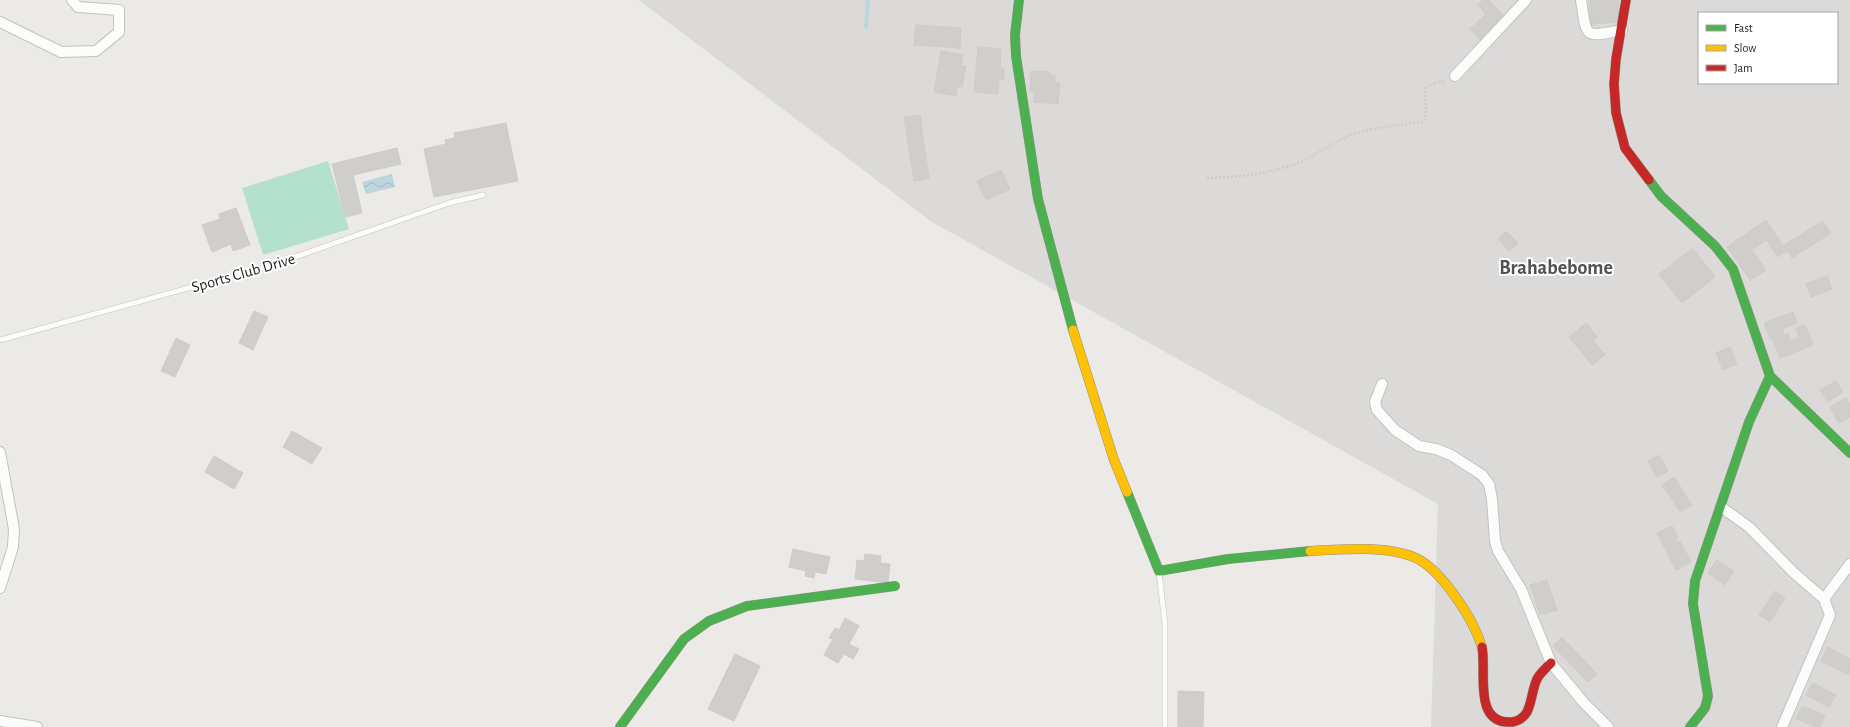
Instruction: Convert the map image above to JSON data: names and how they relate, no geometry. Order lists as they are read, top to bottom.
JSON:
{
  "streets": {
    "lane": ["Sports Club Drive"]
  },
  "districts": ["Brahabebome"],
  "legend": ["Fast", "Slow", "Jam"]
}
